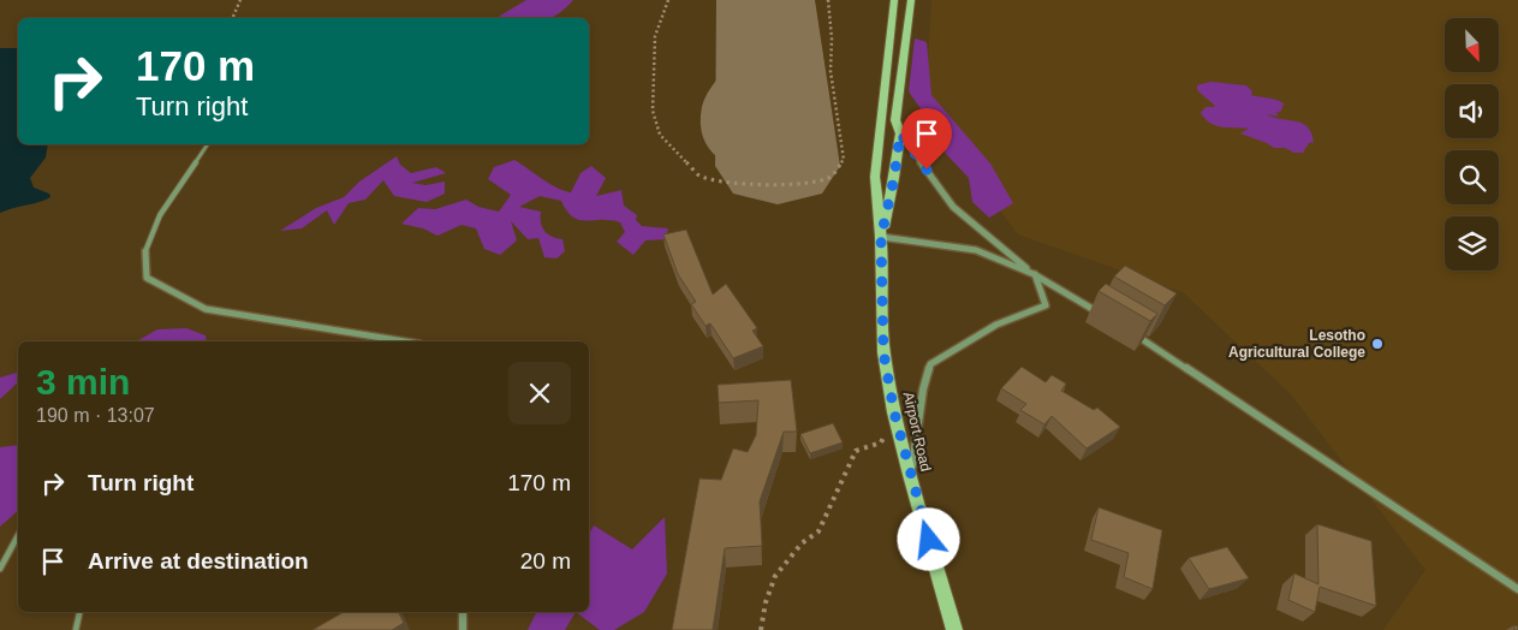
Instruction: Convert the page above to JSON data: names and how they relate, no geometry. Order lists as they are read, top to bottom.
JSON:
{
  "streets": {
    "main road": ["Airport Road"]
  },
  "places": ["Lesotho Agricultural College"],
  "north": "bottom right",
  "page": {
    "turn": ["170 m", "Turn right"],
    "heading": ["3 min", "190 m · 13:07"],
    "list": [
      {
        "name": "Turn right",
        "value": "170 m"
      },
      {
        "name": "Arrive at destination",
        "value": "20 m"
      }
    ]
  }
}
